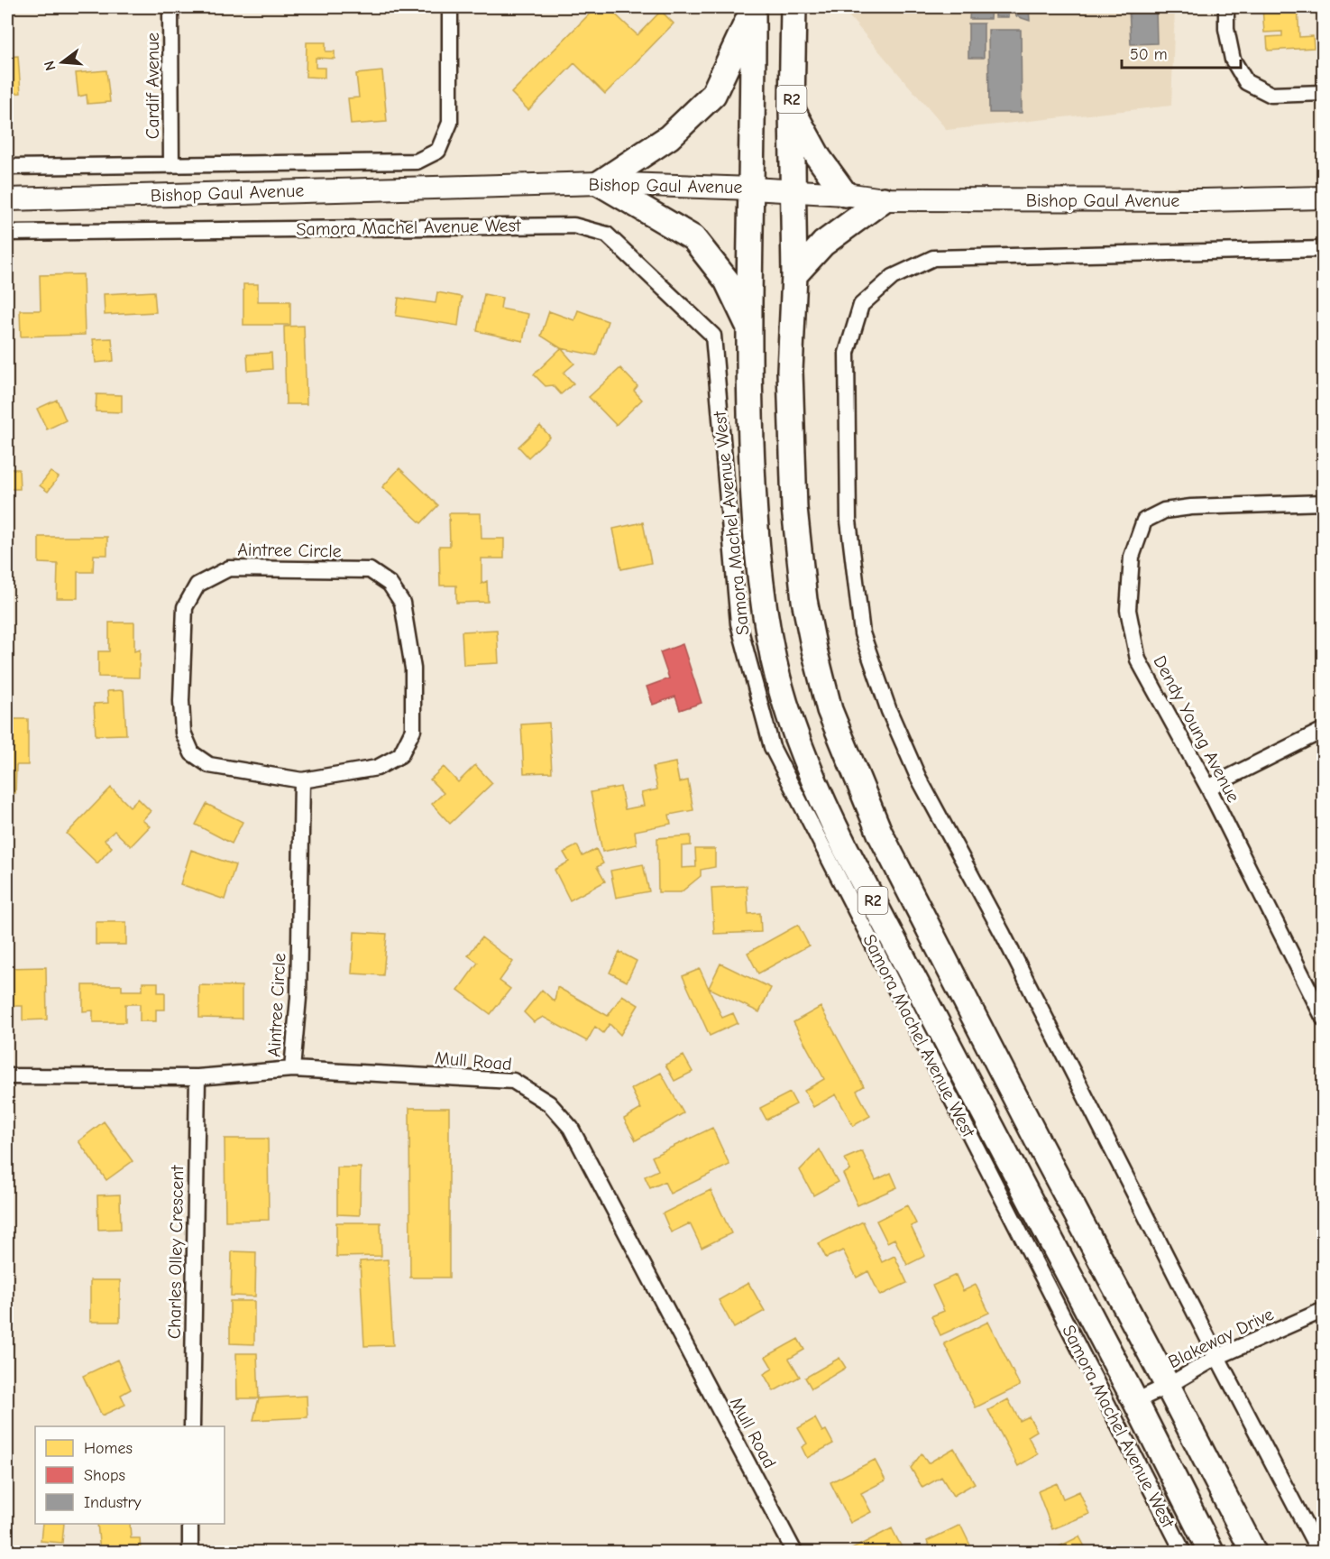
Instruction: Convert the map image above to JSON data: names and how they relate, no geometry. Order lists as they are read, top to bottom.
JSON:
{
  "streets": {
    "highway": ["R2", "Samora Machel Avenue West"],
    "main road": ["Bishop Gaul Avenue"],
    "street": [
      "Cardif Avenue",
      "Aintree Circle",
      "Dendy Young Avenue",
      "Mull Road",
      "Charles Olley Crescent",
      "Blakeway Drive"
    ]
  },
  "crossings": [
    ["Cardif Avenue", "Bishop Gaul Avenue"],
    ["R2", "Bishop Gaul Avenue"],
    ["R2", "Samora Machel Avenue West"],
    ["R2", "Blakeway Drive"],
    ["Bishop Gaul Avenue", "Samora Machel Avenue West"],
    ["Samora Machel Avenue West", "Blakeway Drive"],
    ["Aintree Circle", "Mull Road"],
    ["Mull Road", "Charles Olley Crescent"]
  ],
  "legend": ["Homes", "Shops", "Industry"],
  "scale_bar": "50 m",
  "north": "left"
}
